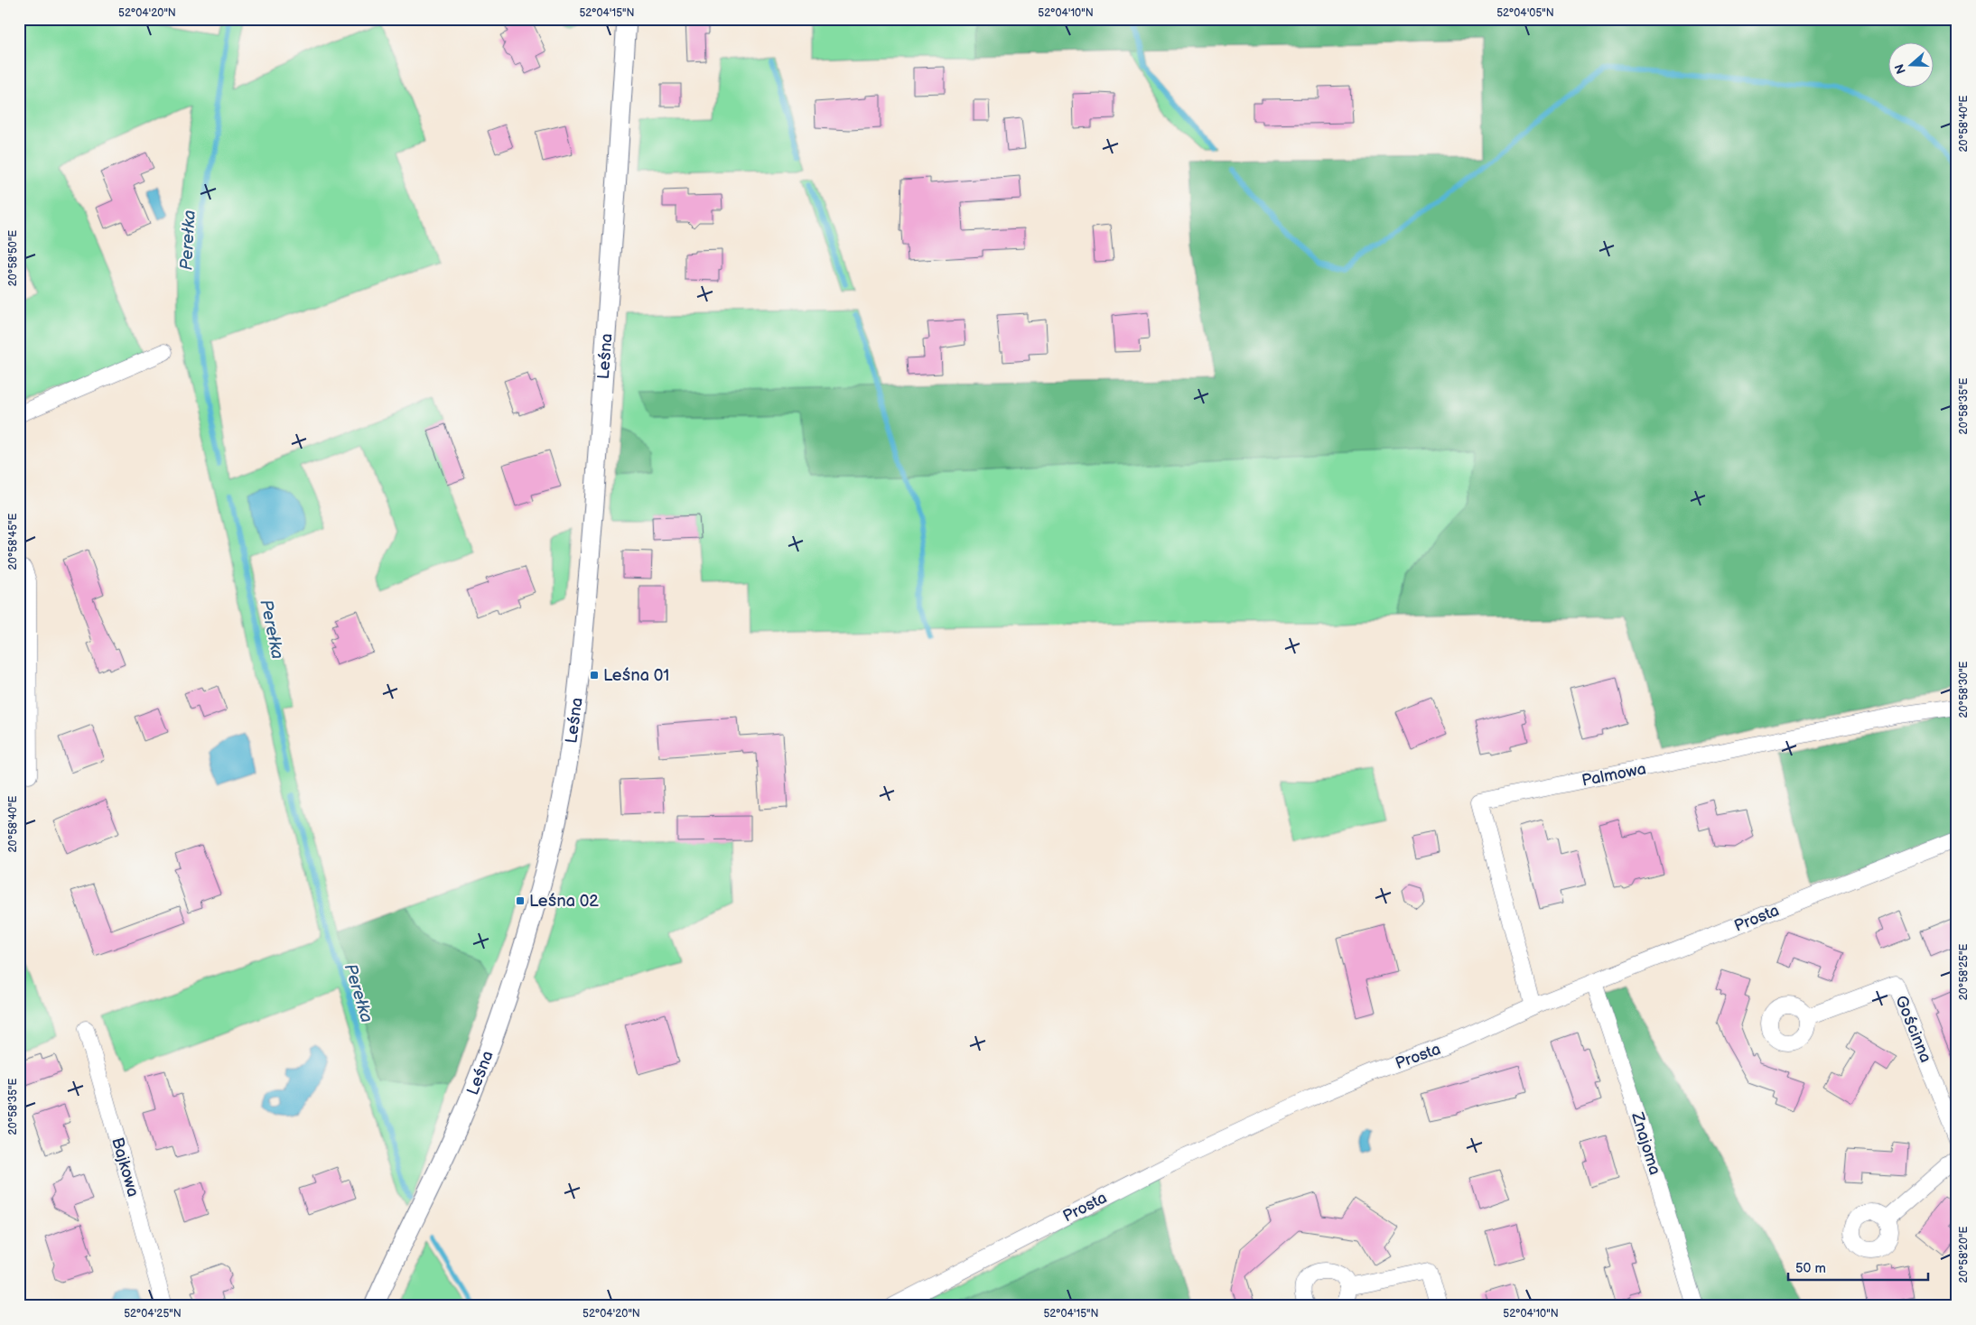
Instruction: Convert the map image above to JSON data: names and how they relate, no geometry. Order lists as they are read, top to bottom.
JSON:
{
  "streets": {
    "street": [
      "Leśna",
      "Palmowa",
      "Prosta",
      "Gościnna",
      "Znajoma",
      "Bajkowa"
    ]
  },
  "crossings": [
    ["Palmowa", "Prosta"],
    ["Prosta", "Znajoma"]
  ],
  "water": ["Perełka"],
  "places": {
    "transit": ["Leśna 01", "Leśna 02"]
  },
  "scale_bar": "50 m",
  "north": "left",
  "coordinates": [
    "52°04'20\"N",
    "52°04'15\"N",
    "52°04'10\"N",
    "52°04'05\"N",
    "20°58'40\"E",
    "20°58'50\"E",
    "20°58'35\"E",
    "20°58'45\"E",
    "20°58'30\"E",
    "20°58'25\"E",
    "20°58'20\"E",
    "52°04'25\"N"
  ]
}
